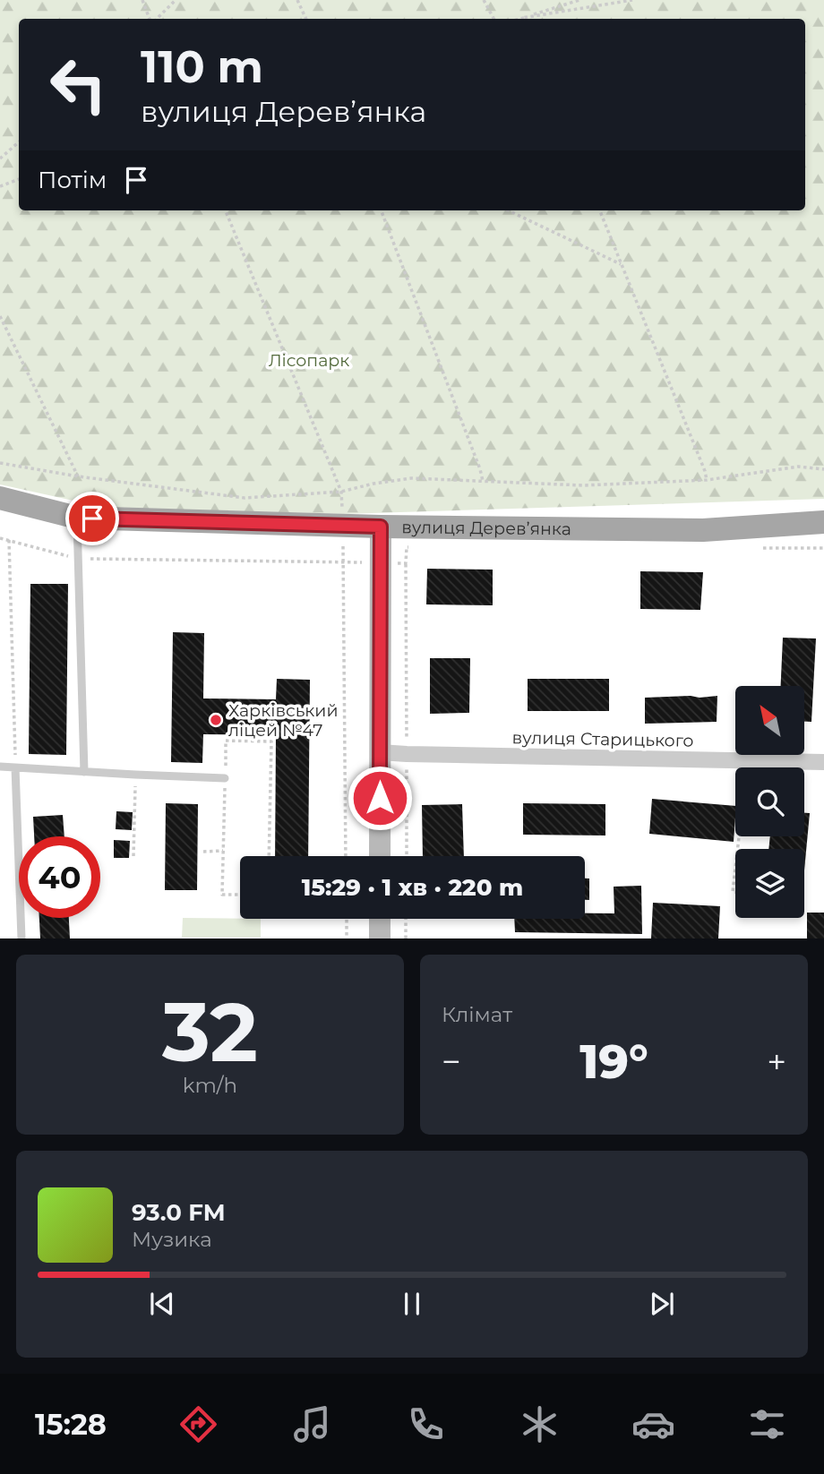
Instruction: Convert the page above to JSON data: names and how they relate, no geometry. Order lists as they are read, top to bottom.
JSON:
{
  "streets": {
    "main road": ["вулиця Дерев’янка"],
    "street": ["вулиця Старицького"]
  },
  "parks": ["Лісопарк"],
  "places": ["Харківський ліцей №47"],
  "north": "top left",
  "page": {
    "turn": ["110 m", "вулиця Дерев’янка"],
    "then": "Потім",
    "limit": "40",
    "trip": "15:29 · 1 хв · 220 m",
    "tile": [
      ["32", "km/h"],
      "Клімат"
    ],
    "heat": ["−", "19°", "+"],
    "song": ["93.0 FM", "Музика"],
    "tabs": "15:28"
  }
}
